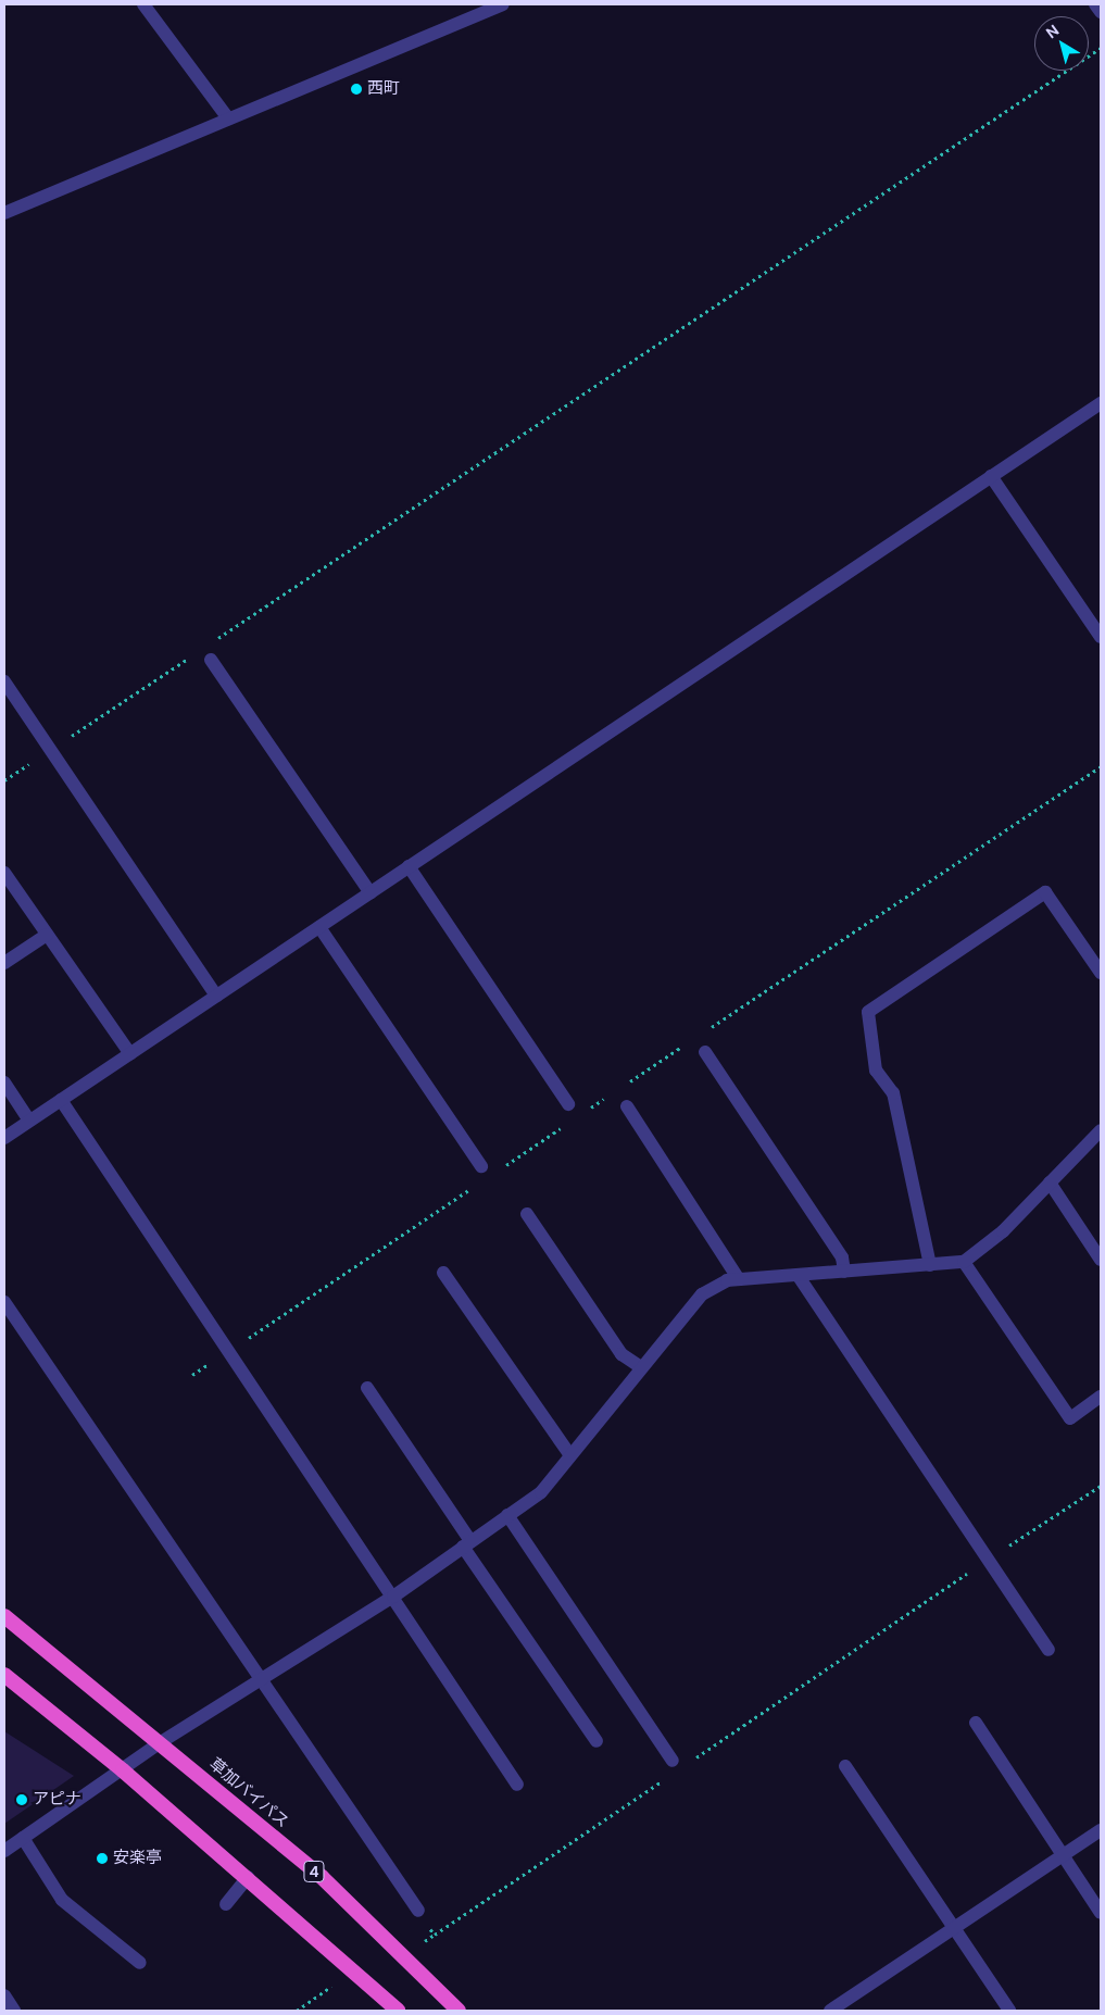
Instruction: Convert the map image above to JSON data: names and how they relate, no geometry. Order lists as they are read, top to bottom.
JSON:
{
  "streets": {
    "highway": ["草加バイパス", "4"]
  },
  "places": ["西町", "アピナ", "安楽亭"],
  "north": "top left"
}
